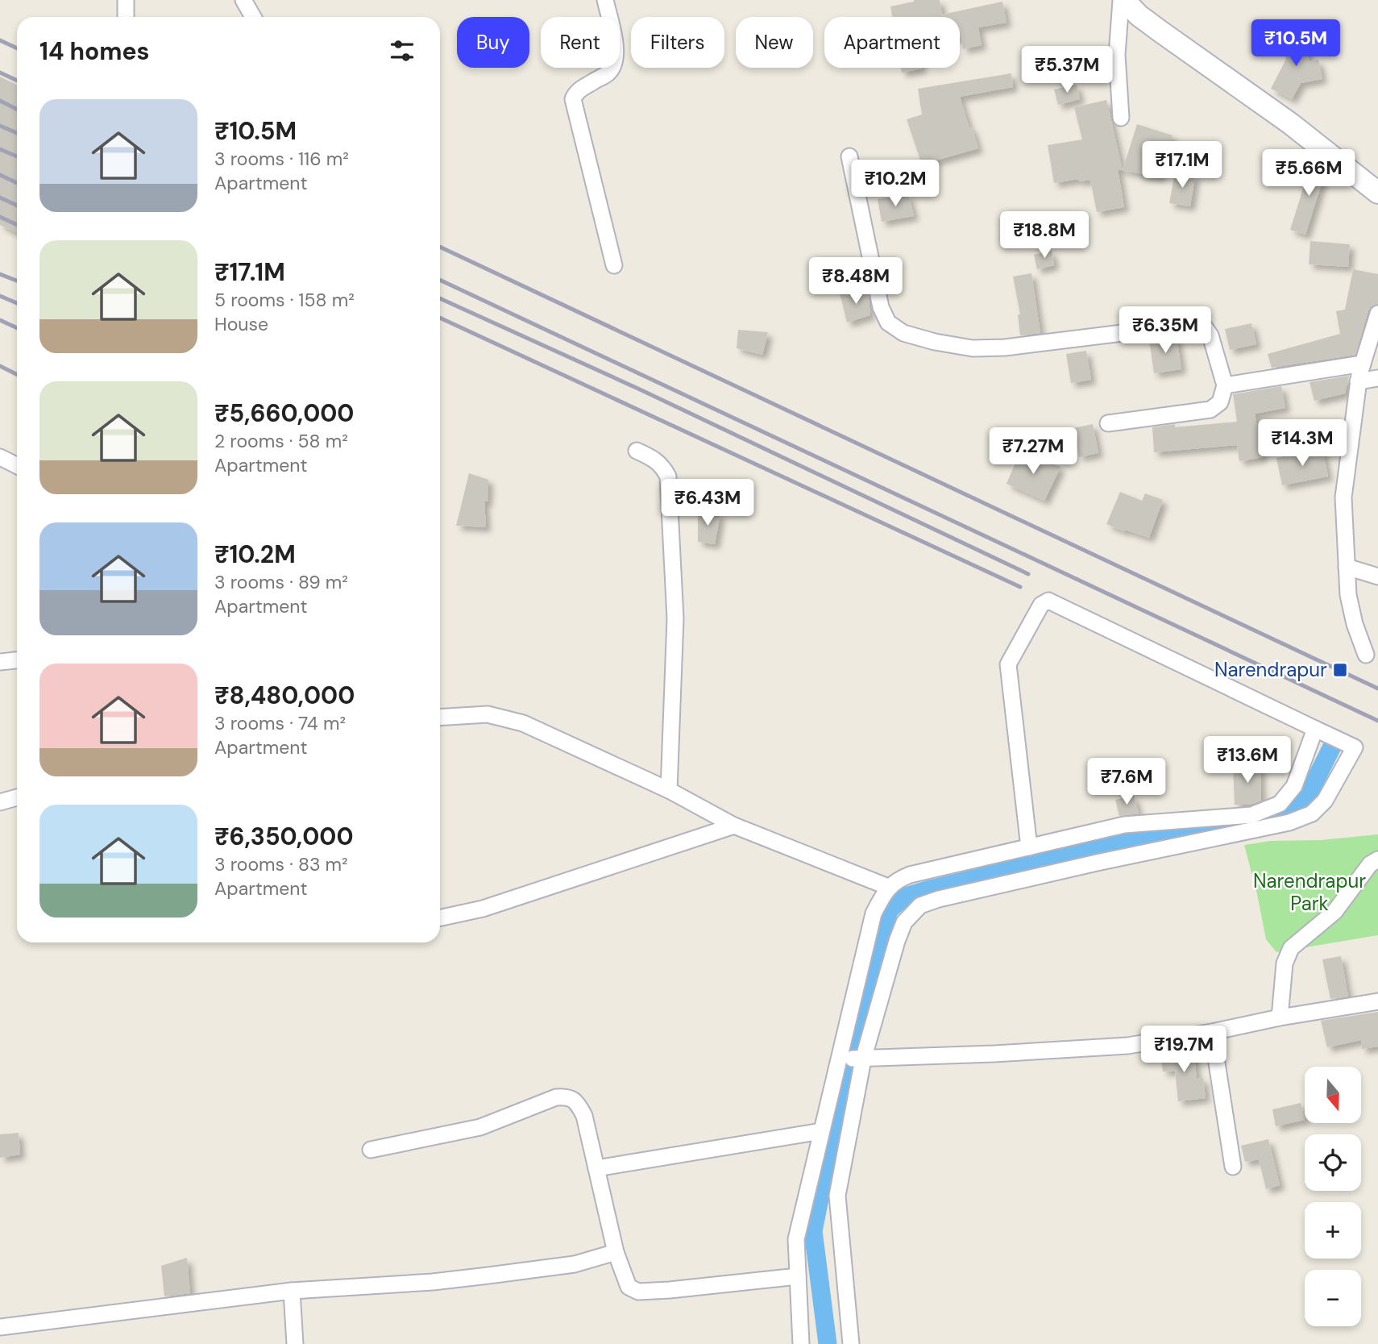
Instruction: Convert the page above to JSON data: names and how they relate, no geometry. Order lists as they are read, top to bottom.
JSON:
{
  "parks": ["Narendrapur Park"],
  "places": {
    "transit": ["Narendrapur"]
  },
  "north": "bottom",
  "page": {
    "chip": [
      "Buy",
      "Rent",
      "Filters",
      "New",
      "Apartment"
    ],
    "heading": "14 homes",
    "price": [
      "₹10.5M",
      "₹5.37M",
      "₹17.1M",
      "₹5.66M",
      "₹10.2M",
      "₹18.8M",
      "₹8.48M",
      "₹6.35M",
      "₹14.3M",
      "₹7.27M",
      "₹6.43M",
      "₹13.6M",
      "₹7.6M",
      "₹19.7M"
    ],
    "list": [
      {
        "name": "₹10.5M",
        "note": "3 rooms · 116 m² · Apartment"
      },
      {
        "name": "₹17.1M",
        "note": "5 rooms · 158 m² · House"
      },
      {
        "name": "₹5,660,000",
        "note": "2 rooms · 58 m² · Apartment"
      },
      {
        "name": "₹10.2M",
        "note": "3 rooms · 89 m² · Apartment"
      },
      {
        "name": "₹8,480,000",
        "note": "3 rooms · 74 m² · Apartment"
      },
      {
        "name": "₹6,350,000",
        "note": "3 rooms · 83 m² · Apartment"
      }
    ],
    "map_buttons": ["+", "−"]
  }
}
